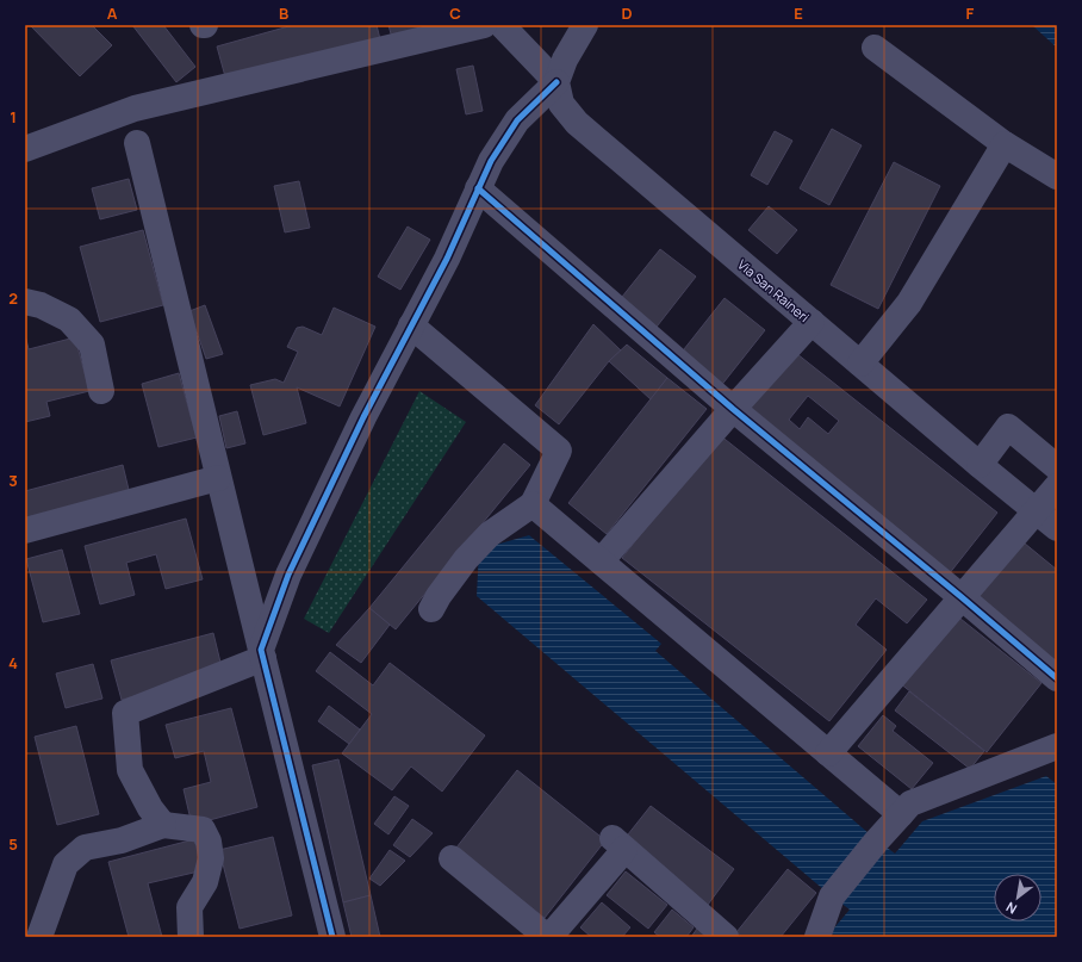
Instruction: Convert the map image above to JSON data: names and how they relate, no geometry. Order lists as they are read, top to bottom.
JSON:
{
  "streets": {
    "street": ["Via San Raineri"]
  },
  "north": "bottom left",
  "grid": {
    "columns": [
      "A",
      "B",
      "C",
      "D",
      "E",
      "F"
    ],
    "rows": [
      "1",
      "2",
      "3",
      "4",
      "5"
    ]
  }
}
